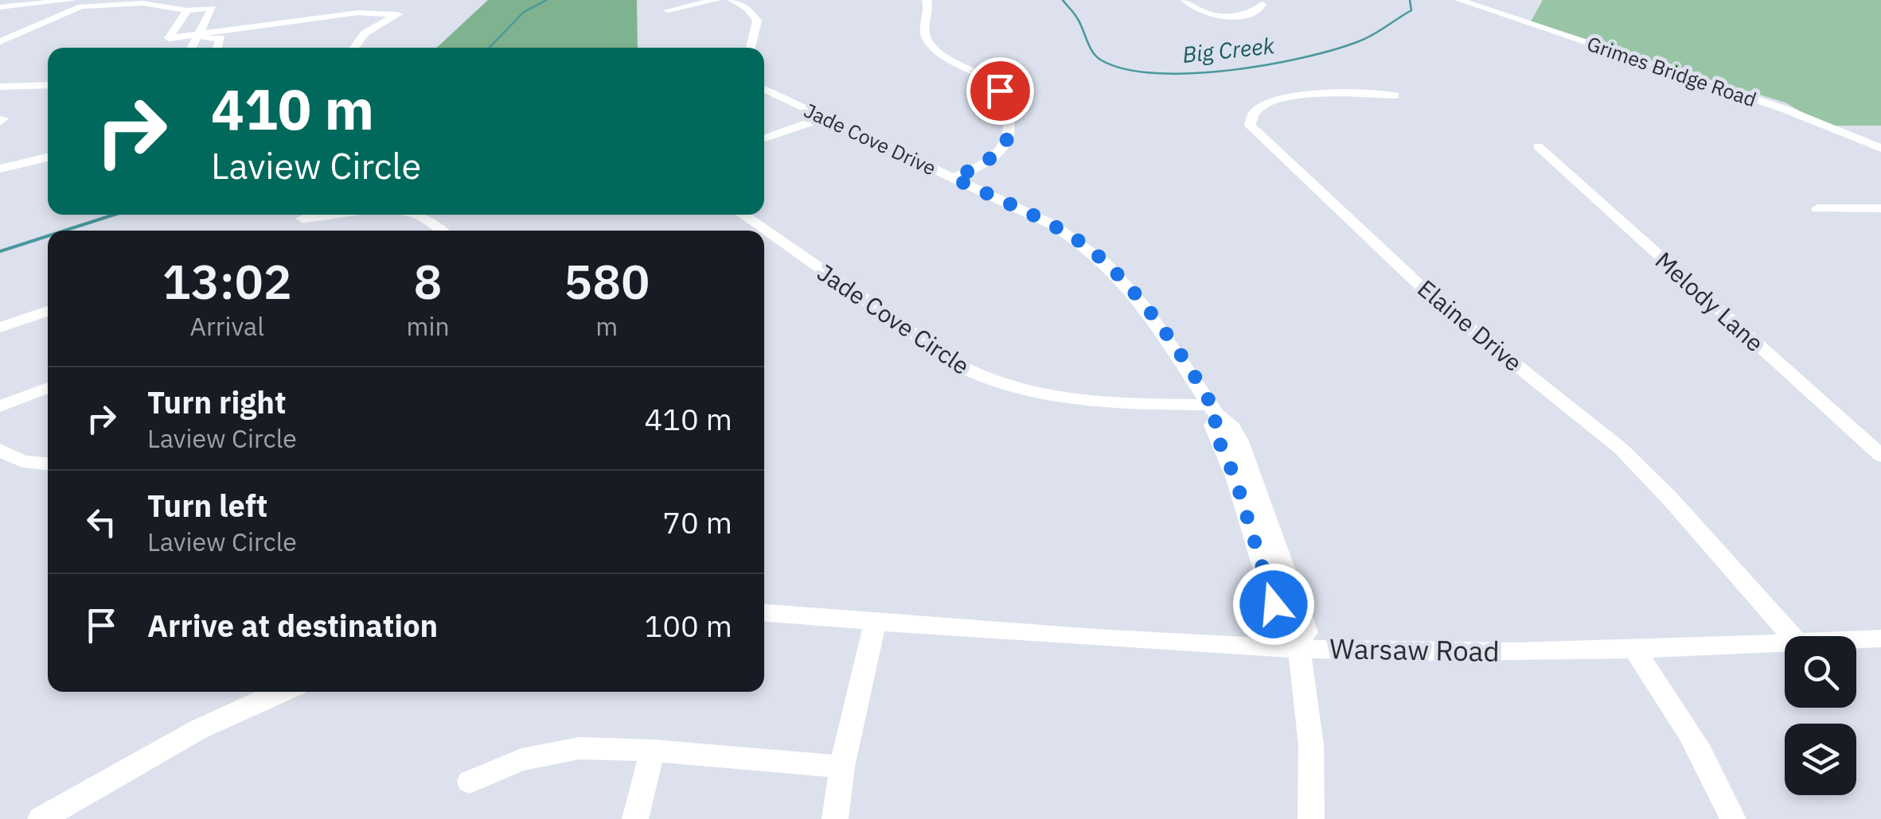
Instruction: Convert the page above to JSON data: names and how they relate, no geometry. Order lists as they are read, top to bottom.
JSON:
{
  "streets": {
    "street": [
      "Grimes Bridge Road",
      "Jade Cove Drive",
      "Melody Lane",
      "Jade Cove Circle",
      "Elaine Drive",
      "Warsaw Road"
    ]
  },
  "crossings": [
    ["Jade Cove Drive", "Jade Cove Circle"],
    ["Jade Cove Drive", "Warsaw Road"]
  ],
  "water": ["Big Creek"],
  "page": {
    "turn": ["410 m", "Laview Circle"],
    "eta": [
      "13:02",
      "Arrival",
      "8",
      "min",
      "580",
      "m"
    ],
    "list": [
      {
        "name": "Turn right",
        "note": "Laview Circle",
        "value": "410 m"
      },
      {
        "name": "Turn left",
        "note": "Laview Circle",
        "value": "70 m"
      },
      {
        "name": "Arrive at destination",
        "value": "100 m"
      }
    ]
  }
}
